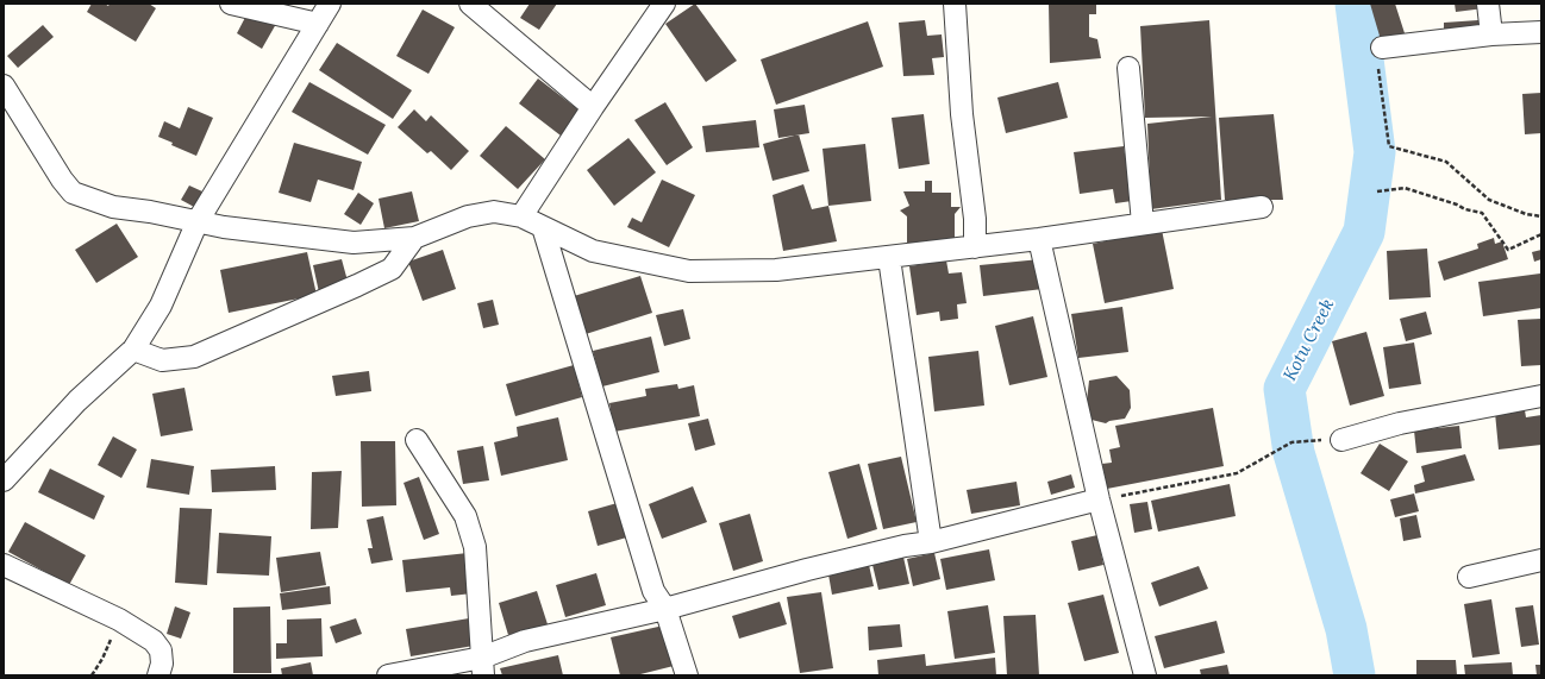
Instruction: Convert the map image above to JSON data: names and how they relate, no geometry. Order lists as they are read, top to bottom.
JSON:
{
  "water": ["Kotu Creek"]
}
